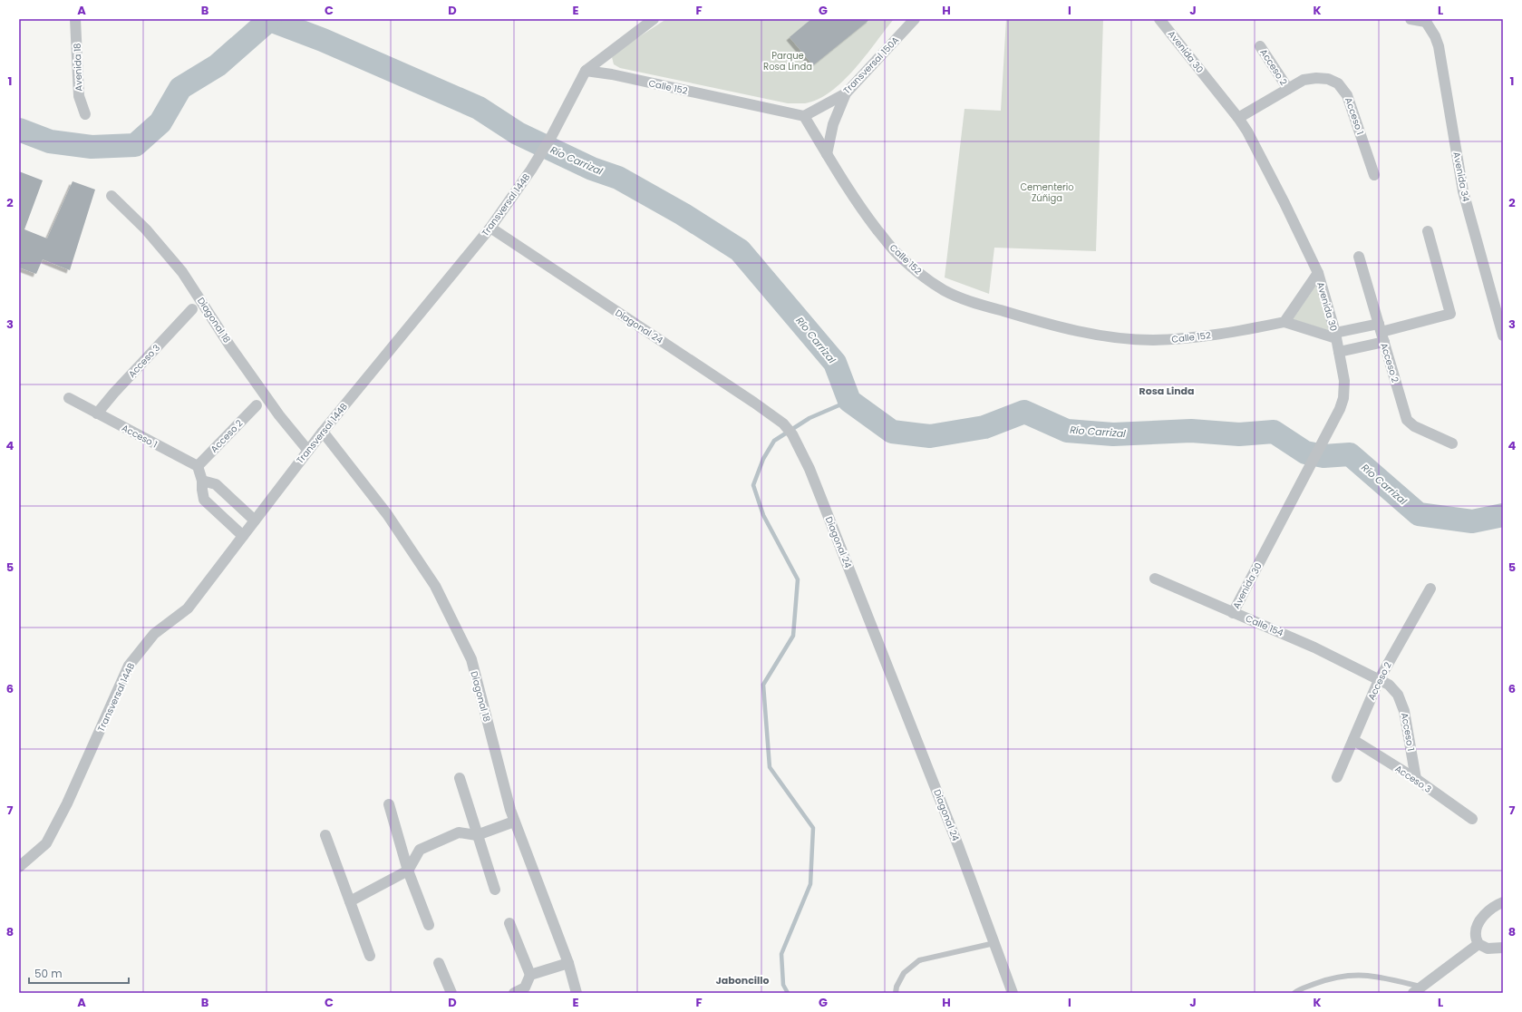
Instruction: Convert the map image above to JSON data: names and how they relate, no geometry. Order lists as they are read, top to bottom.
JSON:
{
  "streets": {
    "street": [
      "Avenida 30",
      "Transversal 150A",
      "Avenida 18",
      "Acceso 2",
      "Calle 152",
      "Acceso 1",
      "Avenida 34",
      "Transversal 144B",
      "Diagonal 18",
      "Diagonal 24",
      "Acceso 3",
      "Calle 154"
    ]
  },
  "crossings": [
    ["Avenida 30", "Calle 152"],
    ["Avenida 30", "Acceso 1"],
    ["Avenida 30", "Calle 154"],
    ["Transversal 150A", "Calle 152"],
    ["Acceso 2", "Acceso 1"],
    ["Acceso 2", "Acceso 3"],
    ["Calle 152", "Transversal 144B"],
    ["Acceso 1", "Acceso 3"],
    ["Acceso 1", "Calle 154"],
    ["Transversal 144B", "Diagonal 18"],
    ["Transversal 144B", "Diagonal 24"]
  ],
  "districts": ["Rosa Linda", "Jaboncillo"],
  "water": ["Río Carrizal"],
  "parks": ["Parque Rosa Linda", "Cementerio Zúñiga"],
  "scale_bar": "50 m",
  "grid": {
    "columns": [
      "A",
      "B",
      "C",
      "D",
      "E",
      "F",
      "G",
      "H",
      "I",
      "J",
      "K",
      "L"
    ],
    "rows": [
      "1",
      "2",
      "3",
      "4",
      "5",
      "6",
      "7",
      "8"
    ]
  }
}
